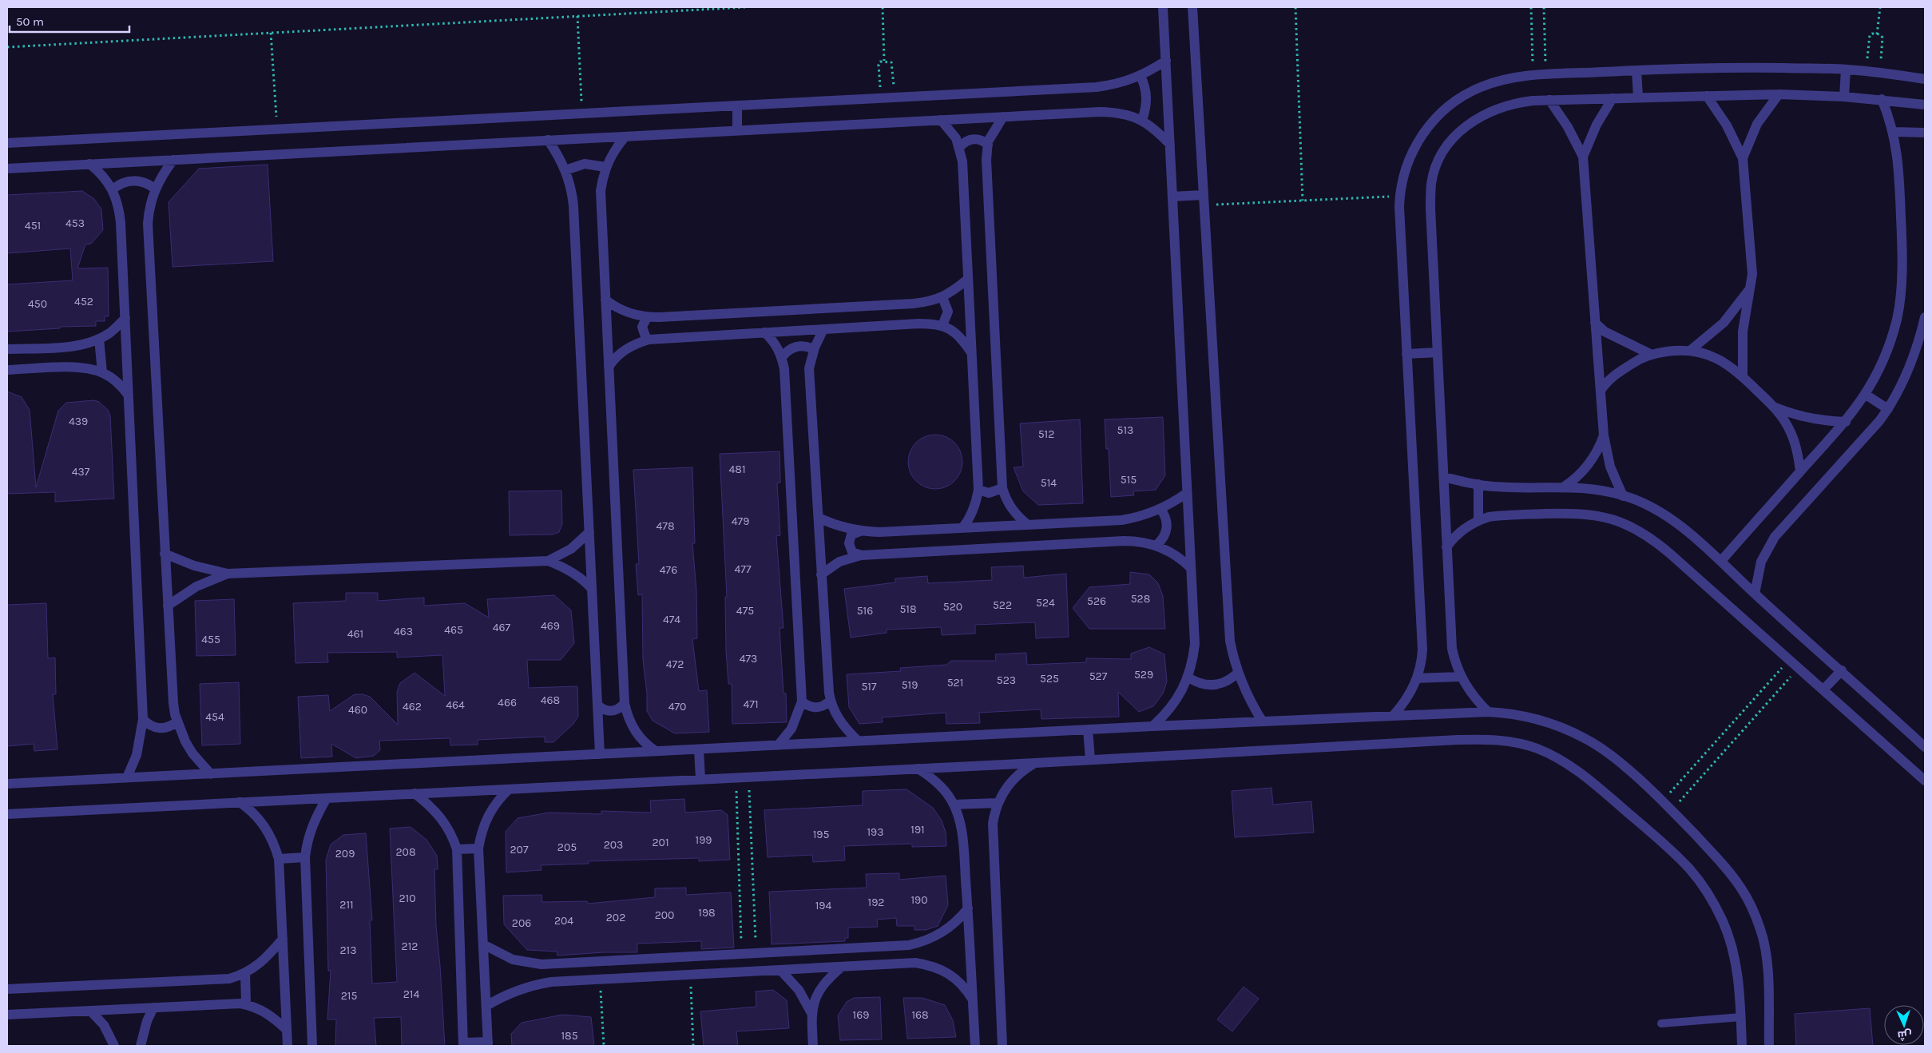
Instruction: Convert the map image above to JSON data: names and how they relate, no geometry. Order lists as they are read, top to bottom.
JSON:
{
  "house_numbers": [
    "453",
    "451",
    "452",
    "450",
    "439",
    "513",
    "512",
    "481",
    "437",
    "515",
    "514",
    "479",
    "478",
    "477",
    "476",
    "528",
    "526",
    "524",
    "522",
    "520",
    "518",
    "475",
    "516",
    "474",
    "469",
    "467",
    "465",
    "463",
    "461",
    "455",
    "473",
    "472",
    "529",
    "527",
    "525",
    "523",
    "521",
    "519",
    "517",
    "468",
    "466",
    "471",
    "464",
    "462",
    "470",
    "460",
    "454",
    "191",
    "193",
    "195",
    "199",
    "201",
    "203",
    "205",
    "207",
    "208",
    "209",
    "210",
    "190",
    "192",
    "211",
    "194",
    "198",
    "200",
    "202",
    "204",
    "206",
    "212",
    "213",
    "214",
    "215",
    "169",
    "168",
    "185"
  ],
  "scale_bar": "50 m",
  "north": "bottom"
}
